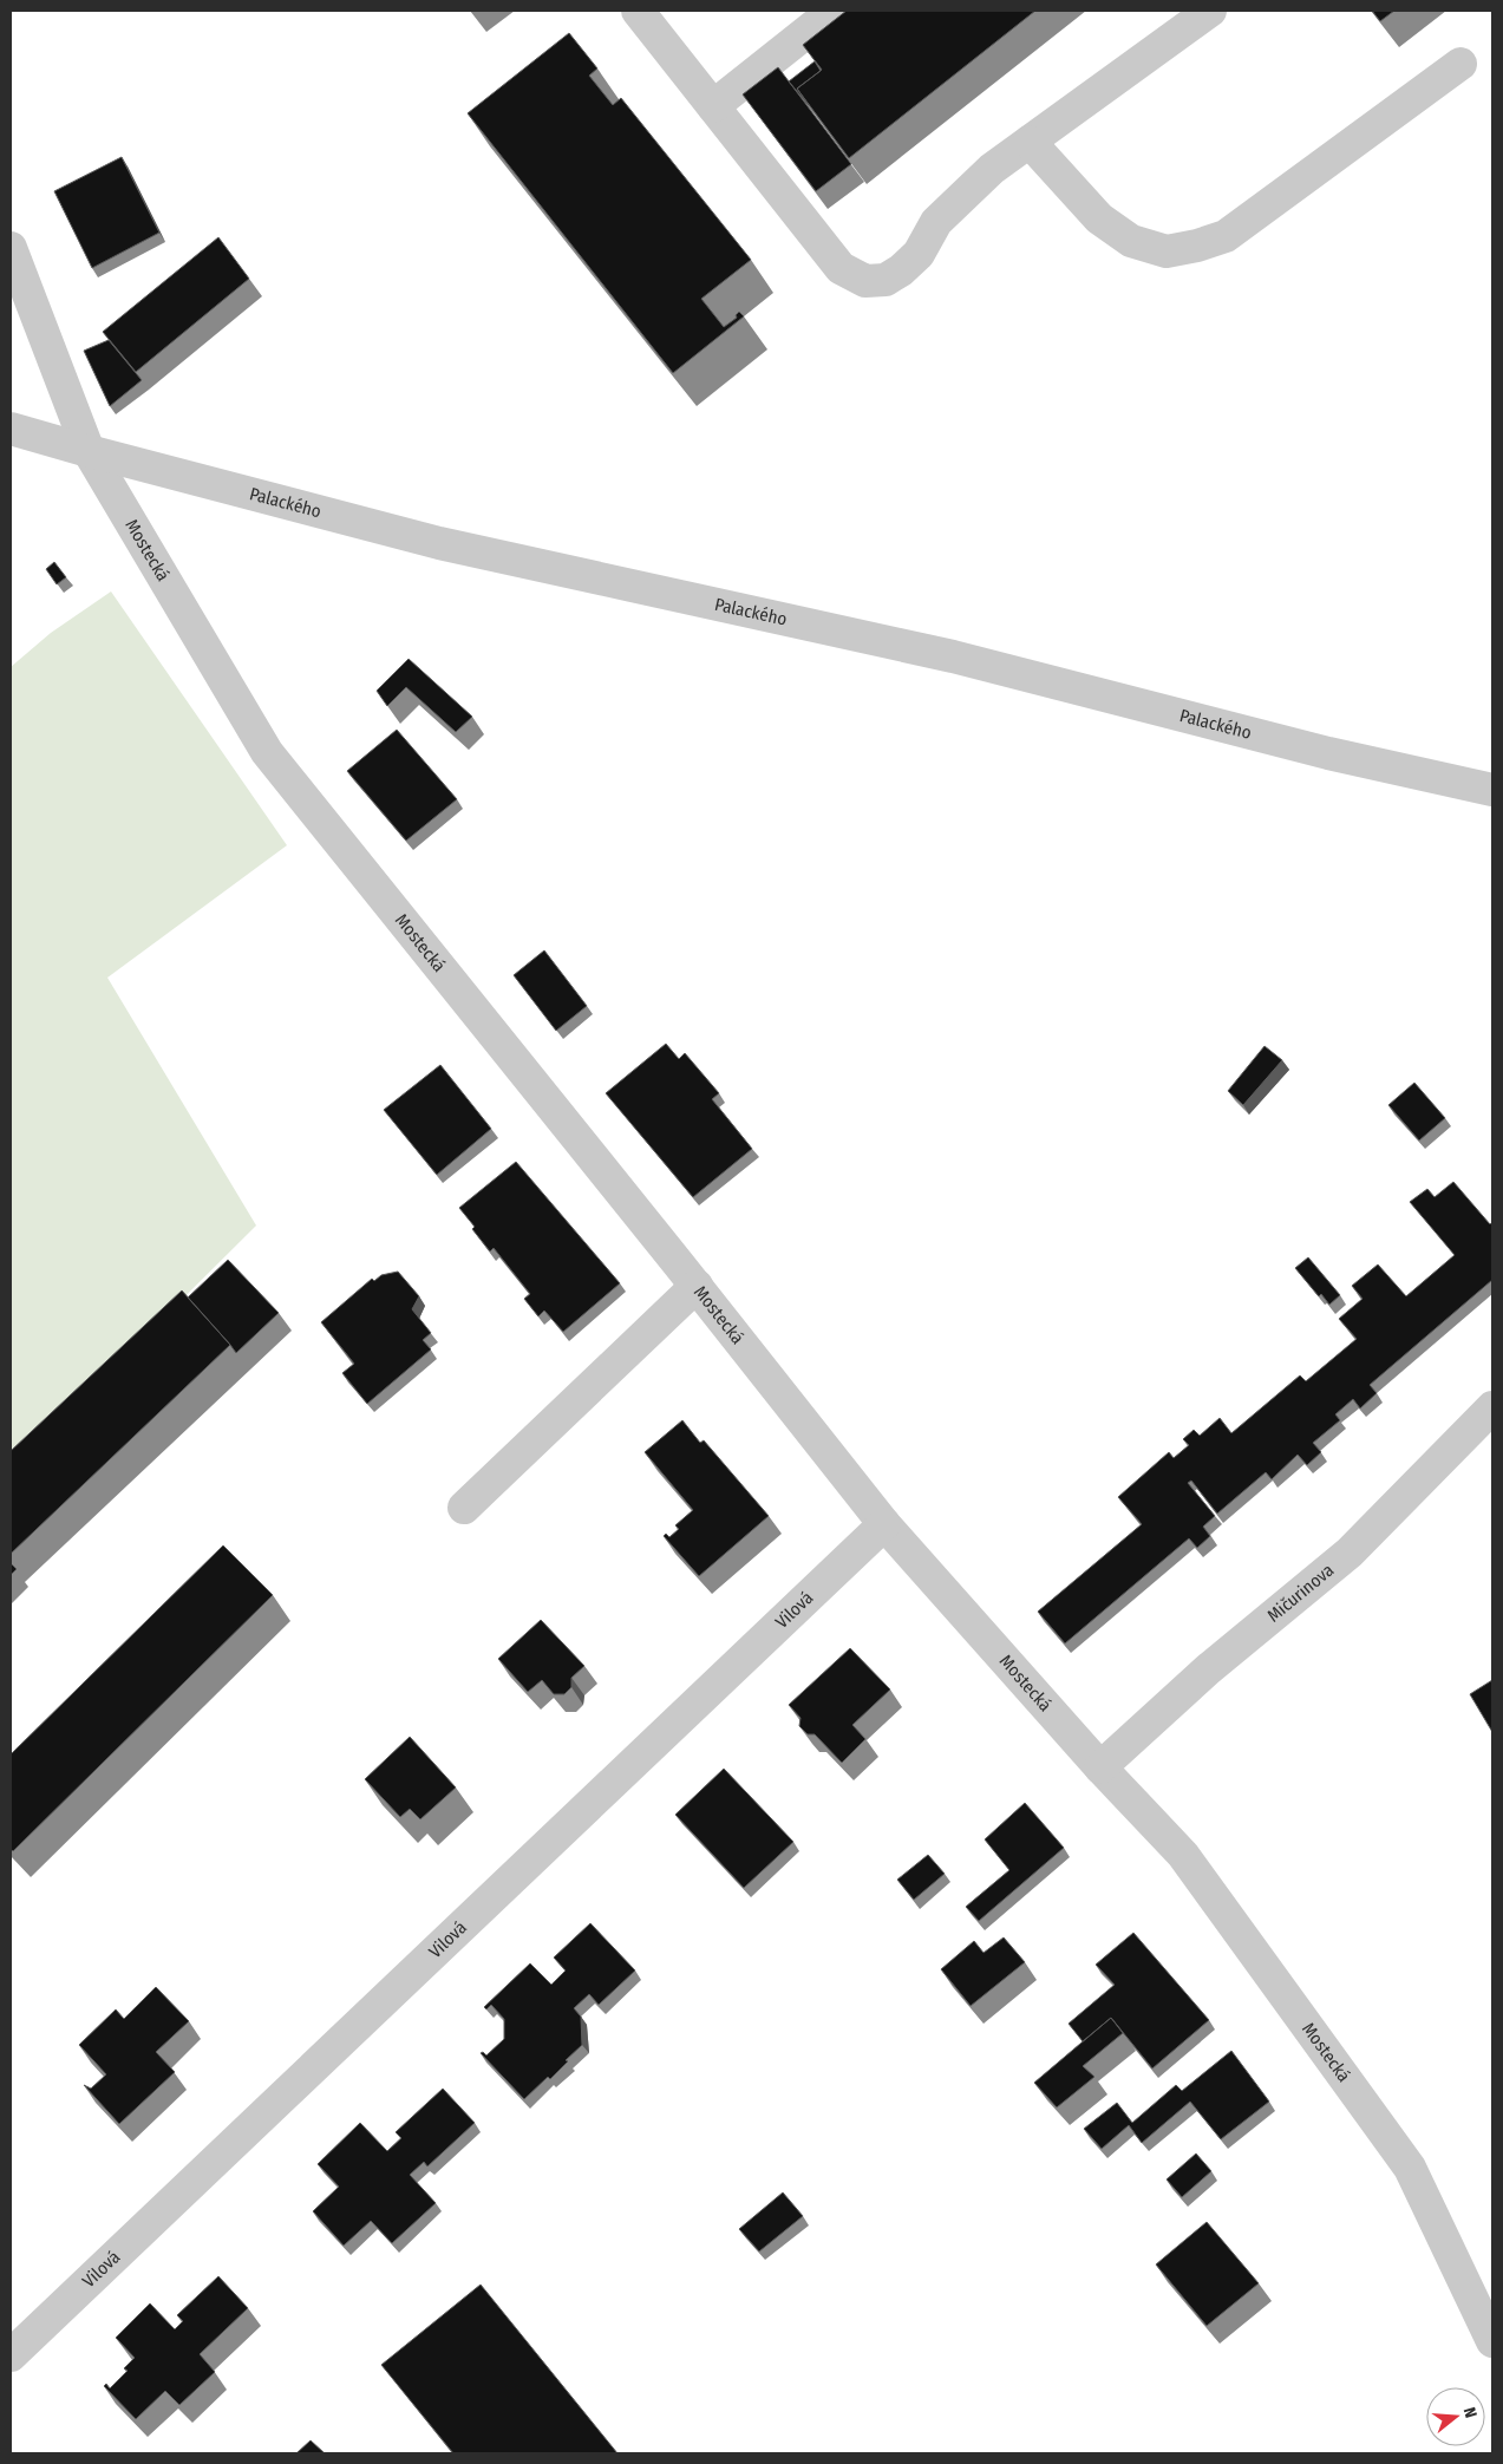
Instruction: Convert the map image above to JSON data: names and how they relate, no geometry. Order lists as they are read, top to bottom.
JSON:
{
  "streets": {
    "street": [
      "Palackého",
      "Mostecká",
      "Mičurinova",
      "Vilová"
    ]
  },
  "crossings": [
    ["Palackého", "Mostecká"],
    ["Mostecká", "Mičurinova"],
    ["Mostecká", "Vilová"]
  ],
  "north": "right"
}
